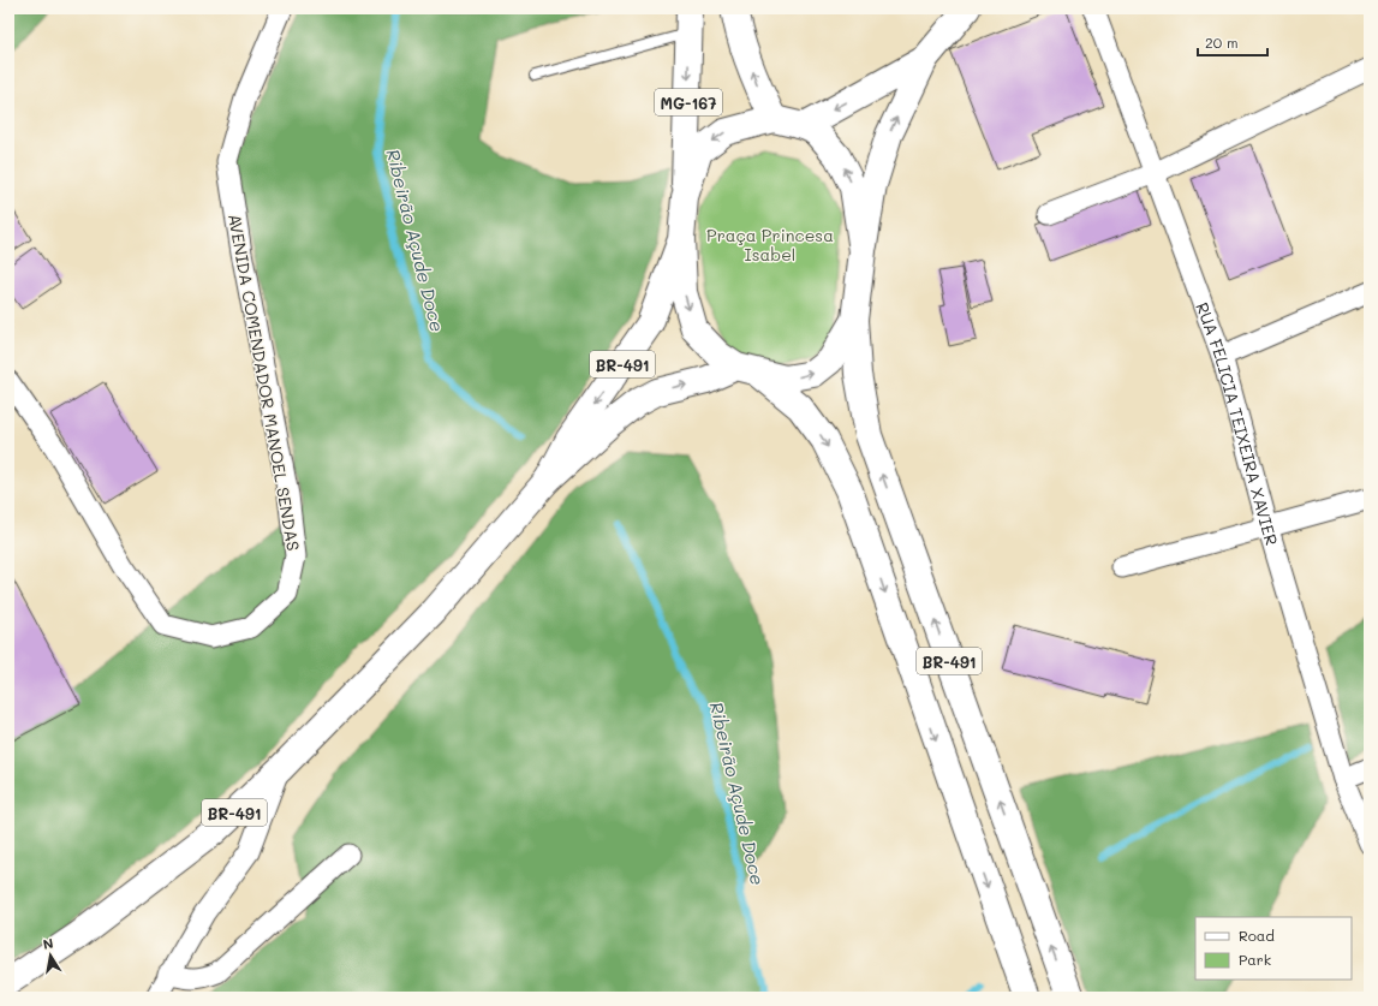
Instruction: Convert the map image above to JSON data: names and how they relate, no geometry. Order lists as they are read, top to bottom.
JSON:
{
  "streets": {
    "main road": ["MG-167", "BR-491"],
    "street": ["AVENIDA COMENDADOR MANOEL SENDAS", "RUA FELICIA TEIXEIRA XAVIER"]
  },
  "crossings": [
    ["MG-167", "BR-491"]
  ],
  "water": ["Ribeirão Açude Doce"],
  "parks": ["Praça Princesa Isabel"],
  "legend": ["Road", "Park"],
  "scale_bar": "20 m",
  "north": "top"
}
